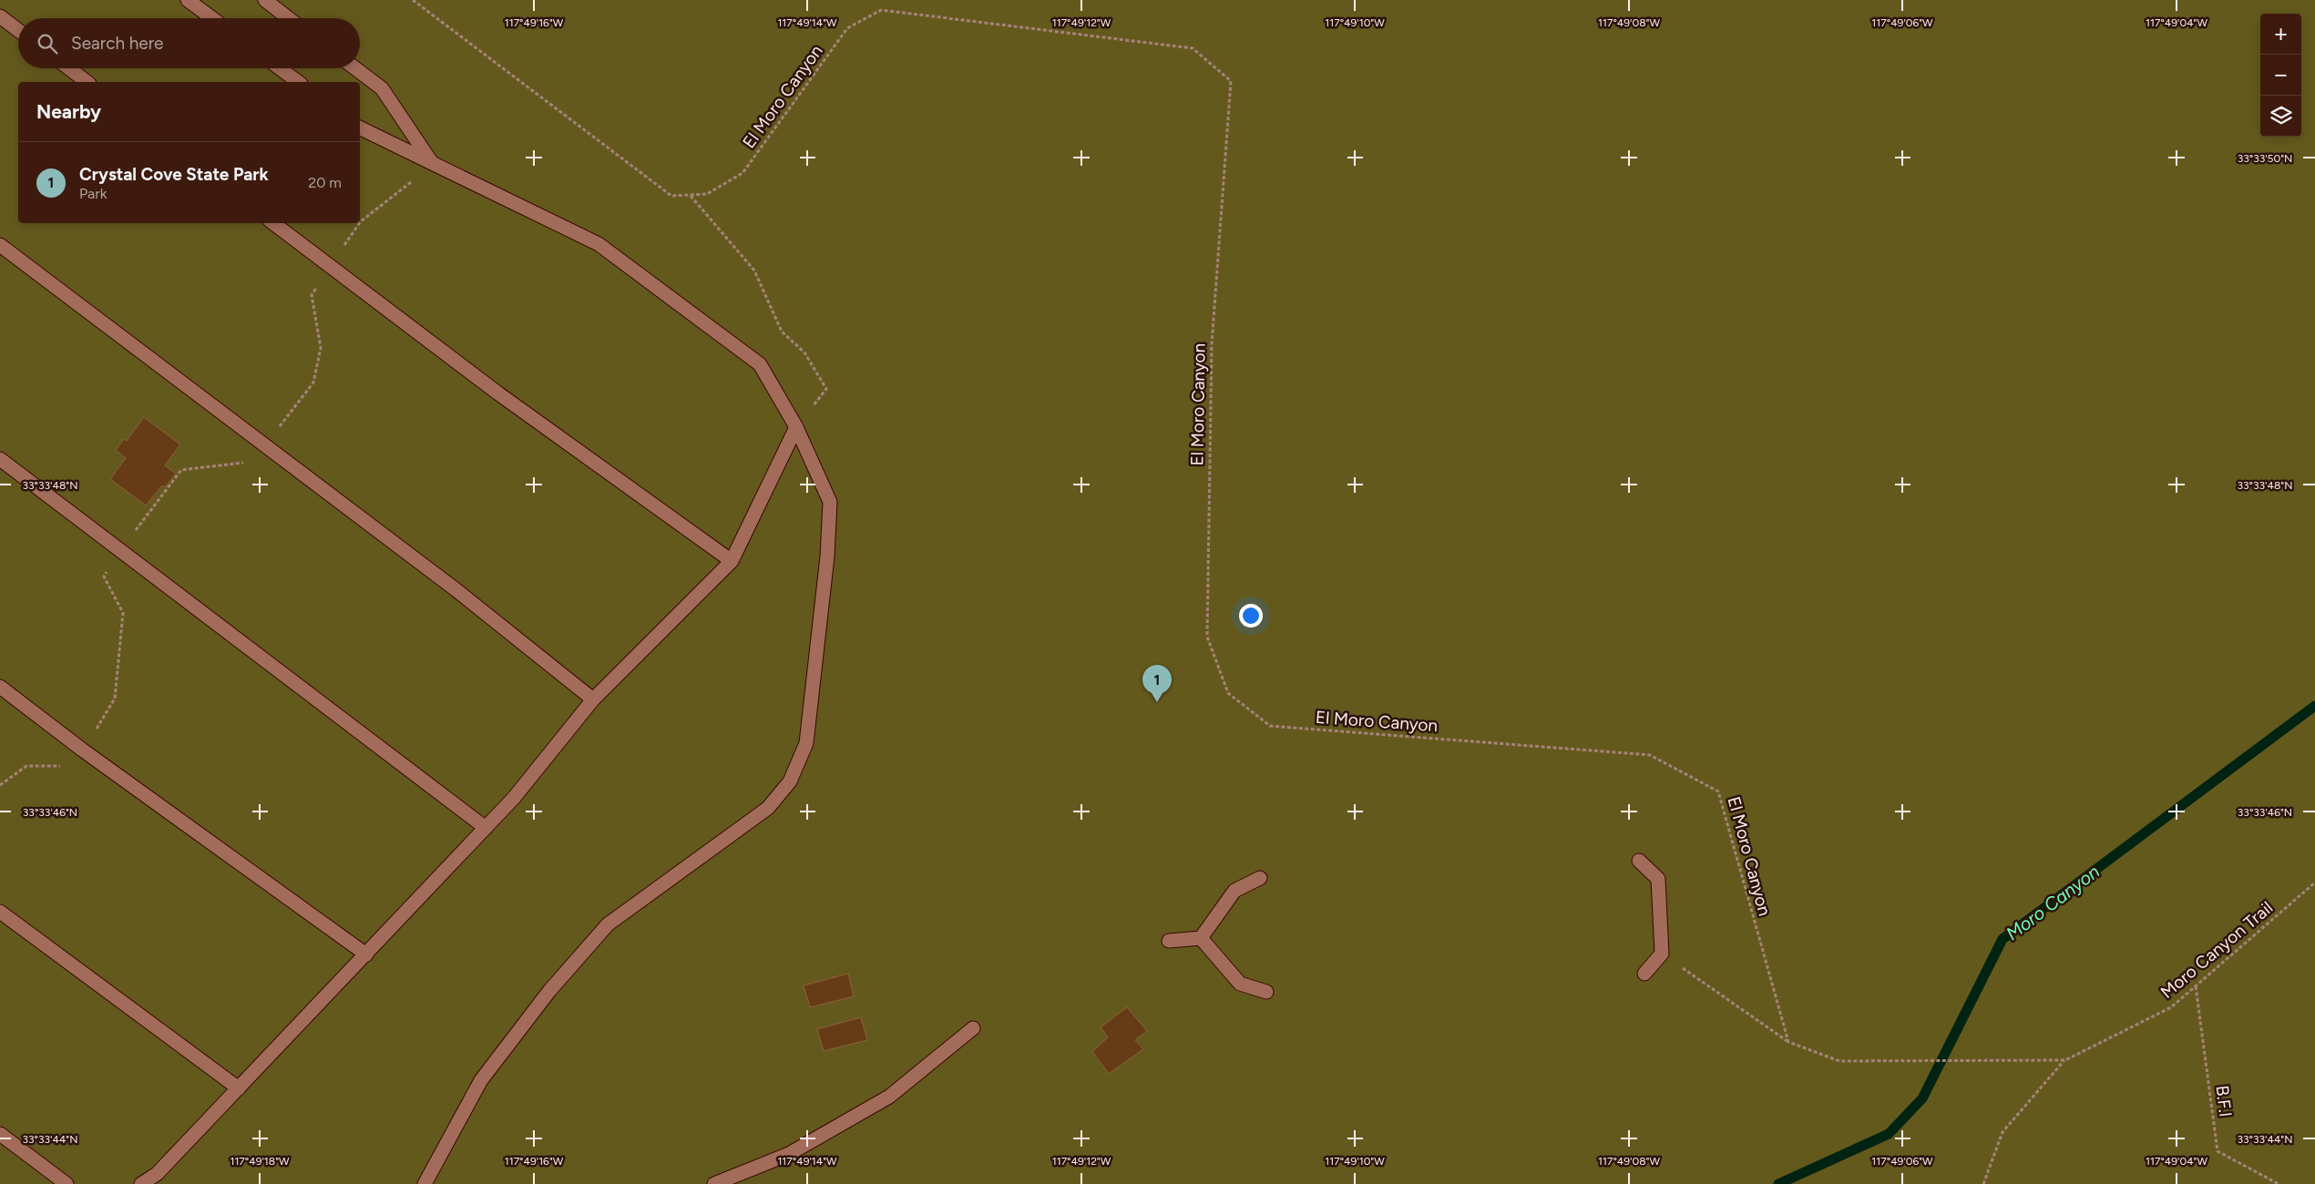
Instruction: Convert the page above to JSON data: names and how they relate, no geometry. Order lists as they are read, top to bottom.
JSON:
{
  "streets": {
    "path": ["El Moro Canyon", "Moro Canyon Trail", "B.F.I"]
  },
  "crossings": [
    ["El Moro Canyon", "Moro Canyon Trail"],
    ["Moro Canyon Trail", "B.F.I"]
  ],
  "water": ["Moro Canyon"],
  "page": {
    "map_buttons": ["+", "−"],
    "search": "Search here",
    "heading": "Nearby",
    "list": [
      {
        "mark": "1",
        "name": "Crystal Cove State Park",
        "note": "Park",
        "value": "20 m"
      }
    ],
    "pins": "1"
  },
  "coordinates": [
    "117°49'16\"W",
    "117°49'14\"W",
    "117°49'12\"W",
    "117°49'10\"W",
    "117°49'08\"W",
    "117°49'06\"W",
    "117°49'04\"W",
    "33°33'50\"N",
    "33°33'48\"N",
    "33°33'46\"N",
    "33°33'44\"N",
    "117°49'18\"W"
  ]
}
